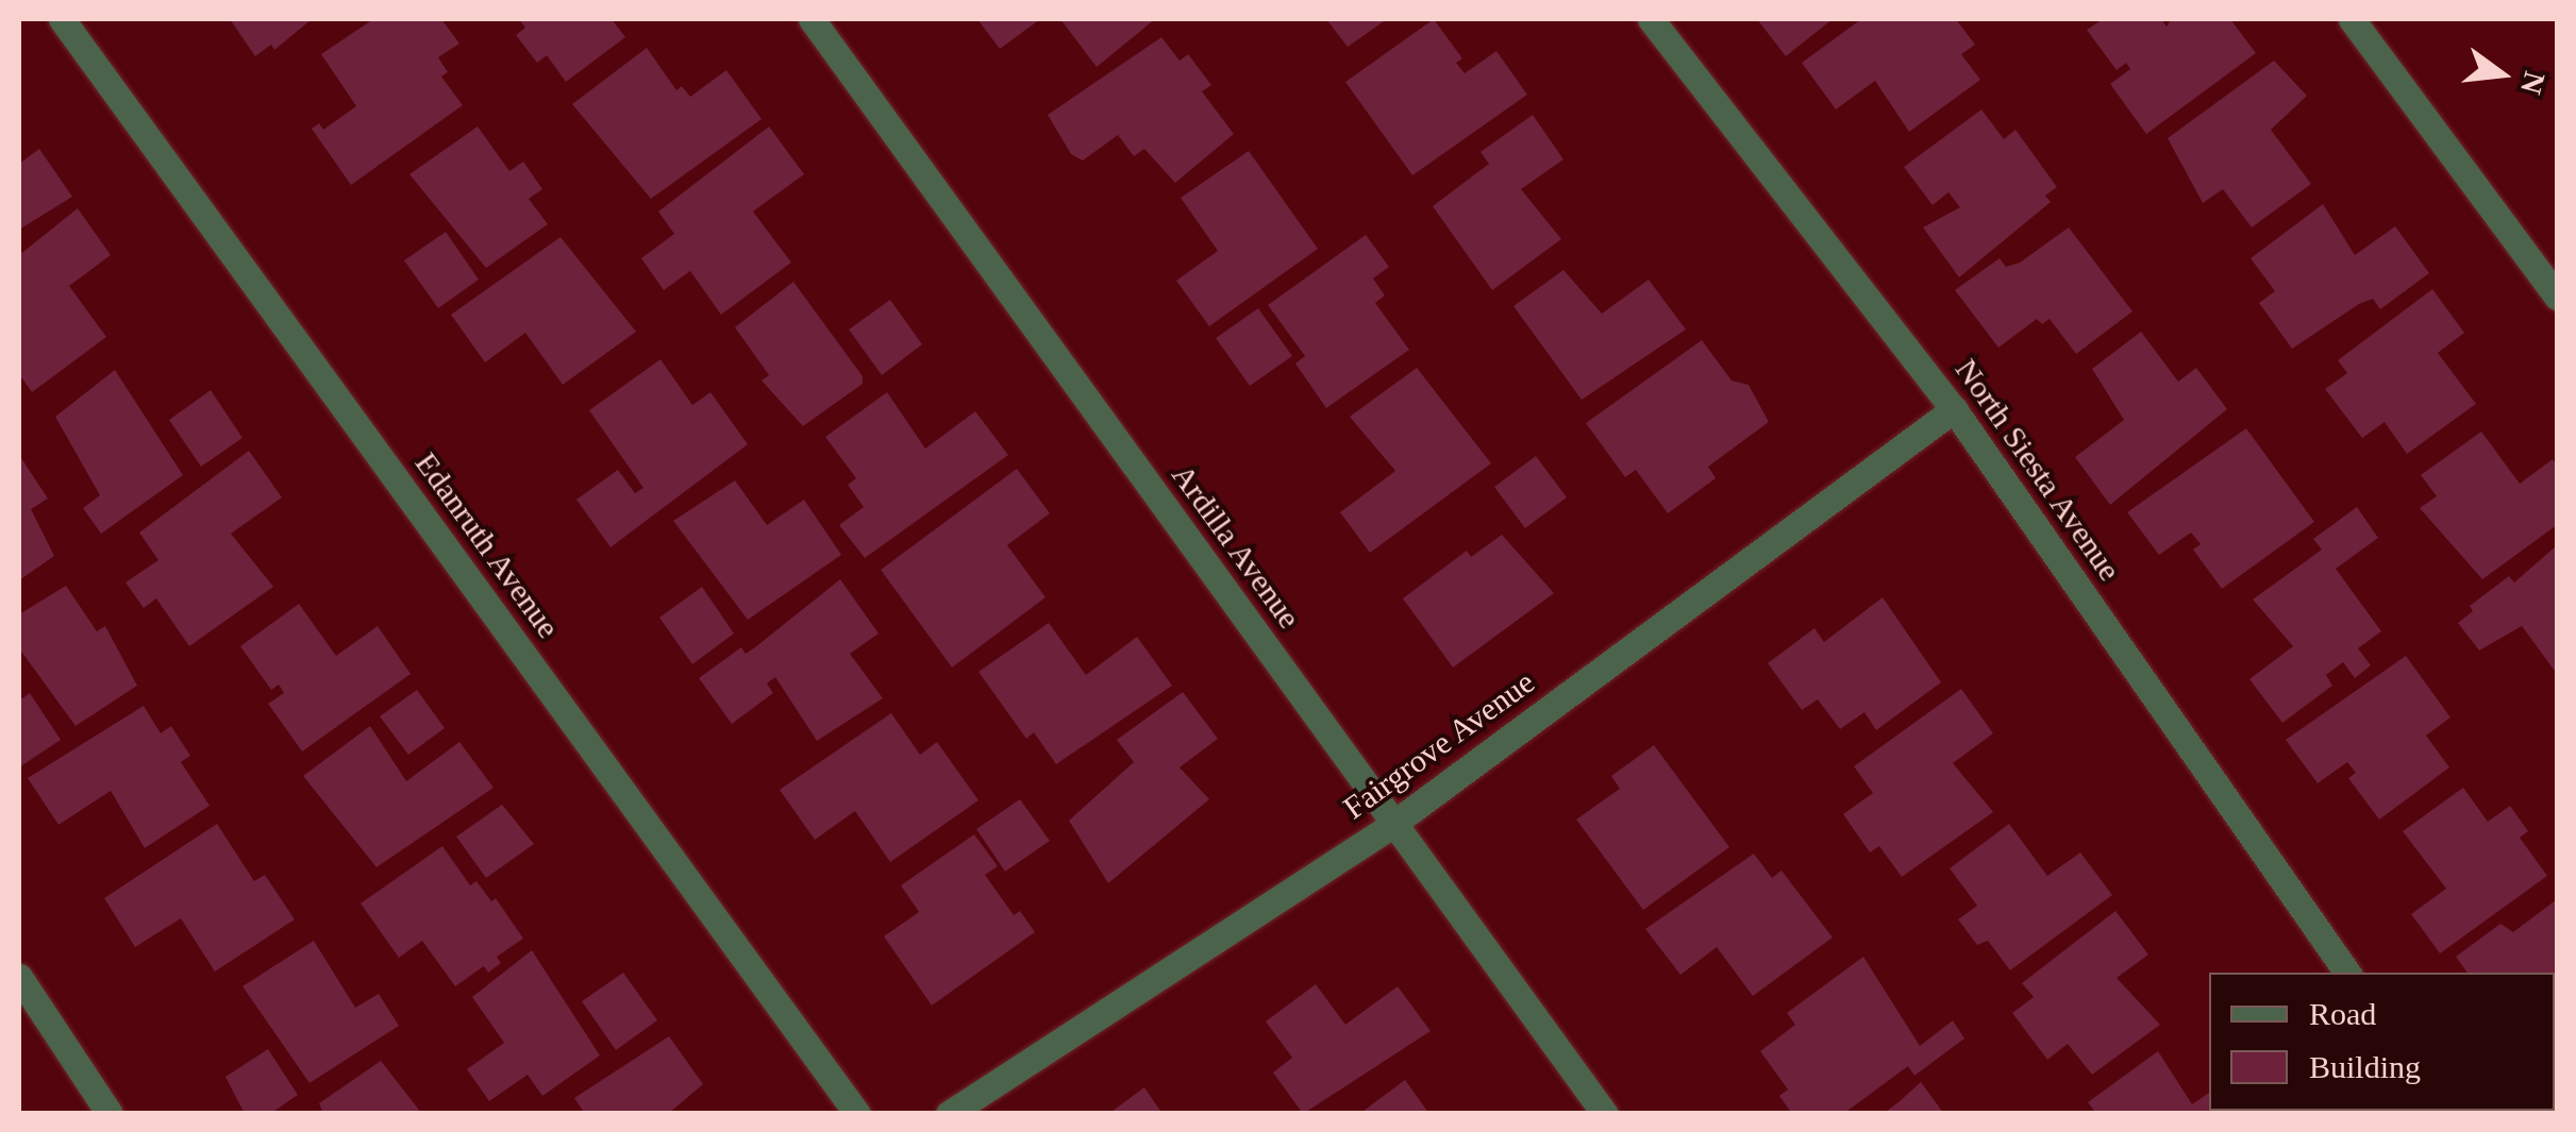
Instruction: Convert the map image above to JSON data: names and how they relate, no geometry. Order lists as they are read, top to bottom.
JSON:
{
  "streets": {
    "street": [
      "North Siesta Avenue",
      "Edanruth Avenue",
      "Ardilla Avenue",
      "Fairgrove Avenue"
    ]
  },
  "crossings": [
    ["North Siesta Avenue", "Fairgrove Avenue"],
    ["Ardilla Avenue", "Fairgrove Avenue"]
  ],
  "legend": ["Road", "Building"],
  "north": "right"
}
